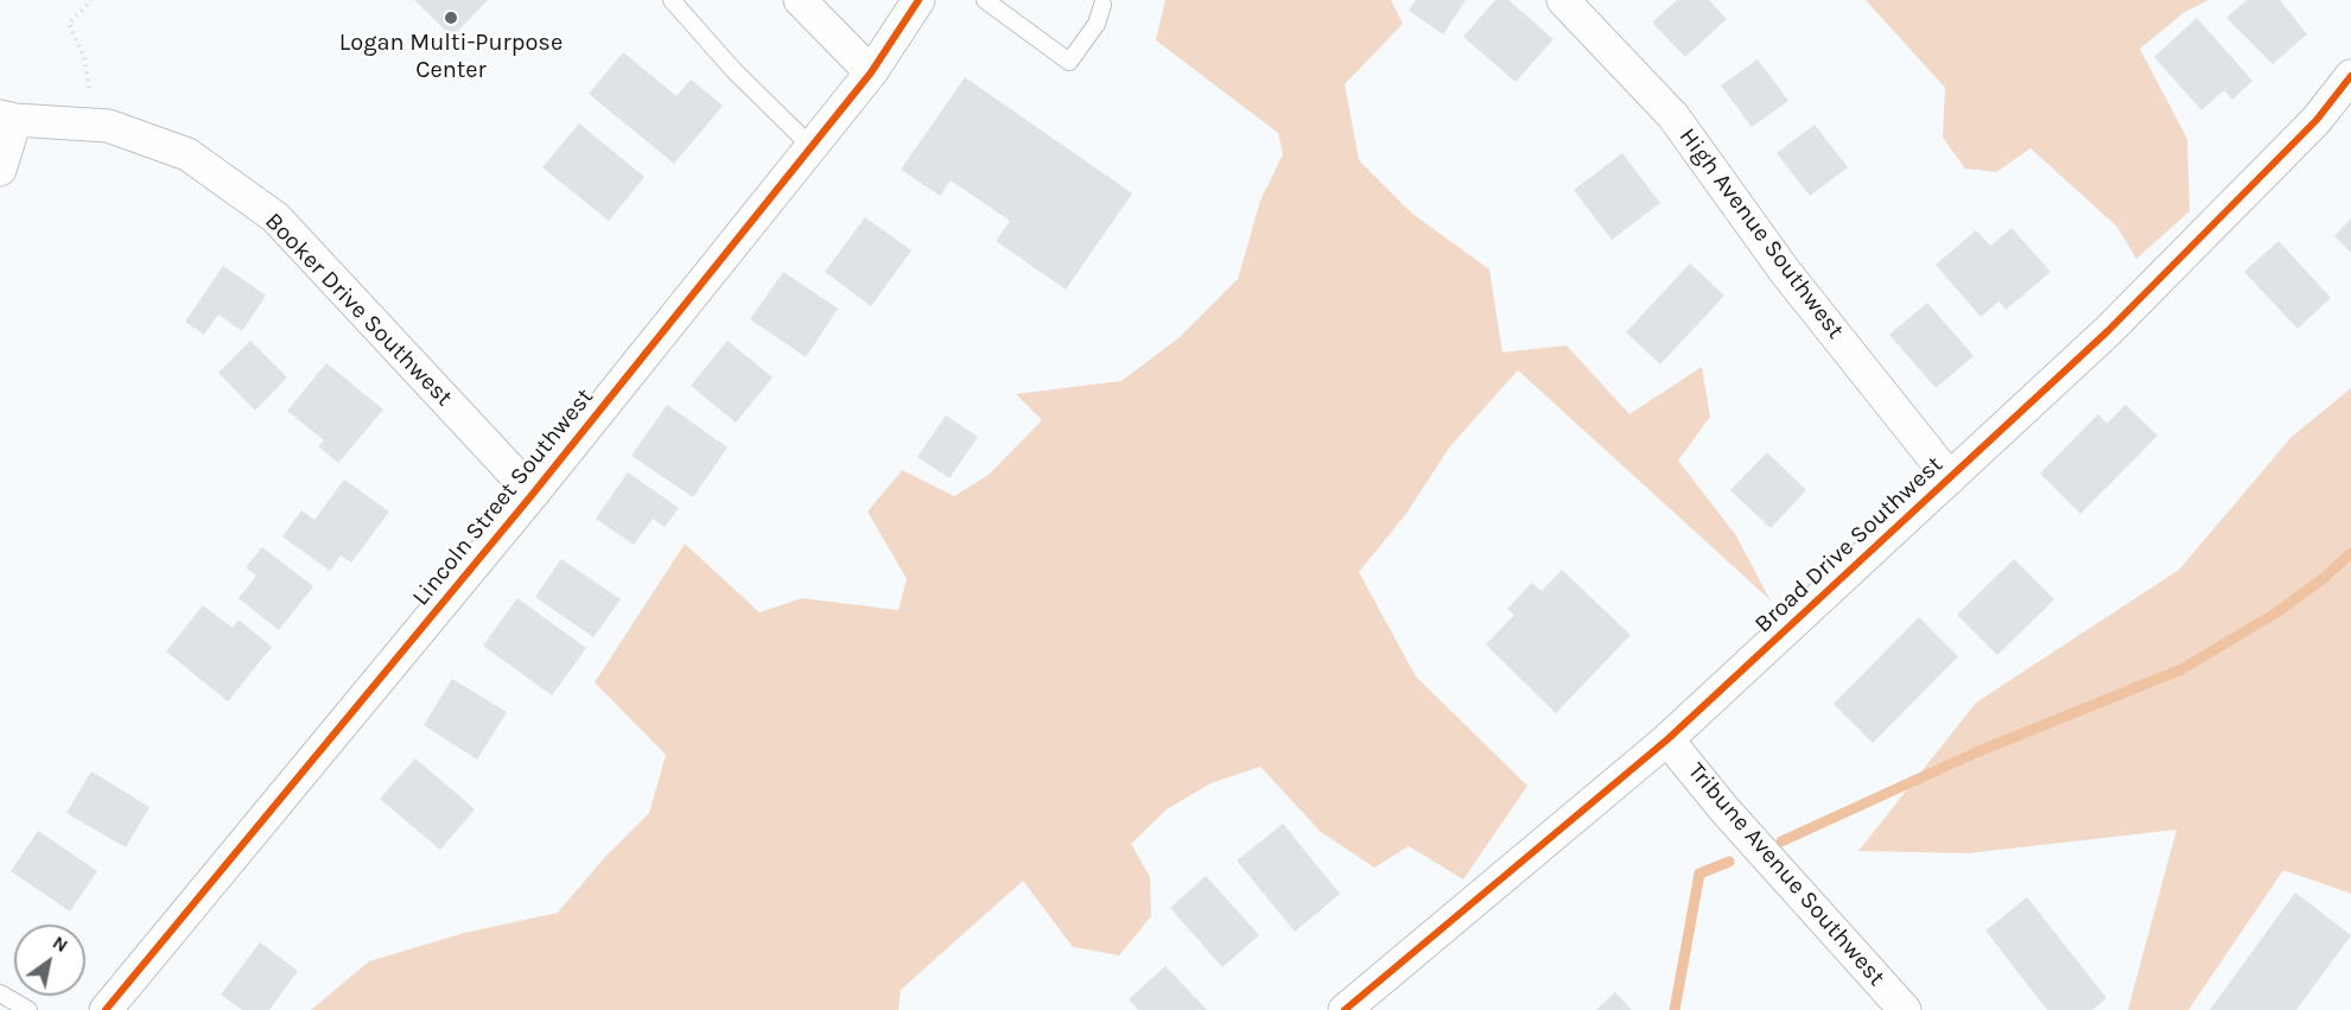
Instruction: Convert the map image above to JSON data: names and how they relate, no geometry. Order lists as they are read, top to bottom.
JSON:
{
  "streets": {
    "street": [
      "High Avenue Southwest",
      "Booker Drive Southwest",
      "Lincoln Street Southwest",
      "Broad Drive Southwest",
      "Tribune Avenue Southwest"
    ]
  },
  "crossings": [
    ["High Avenue Southwest", "Broad Drive Southwest"],
    ["Booker Drive Southwest", "Lincoln Street Southwest"],
    ["Broad Drive Southwest", "Tribune Avenue Southwest"]
  ],
  "places": ["Logan Multi-Purpose Center"],
  "north": "top right"
}
